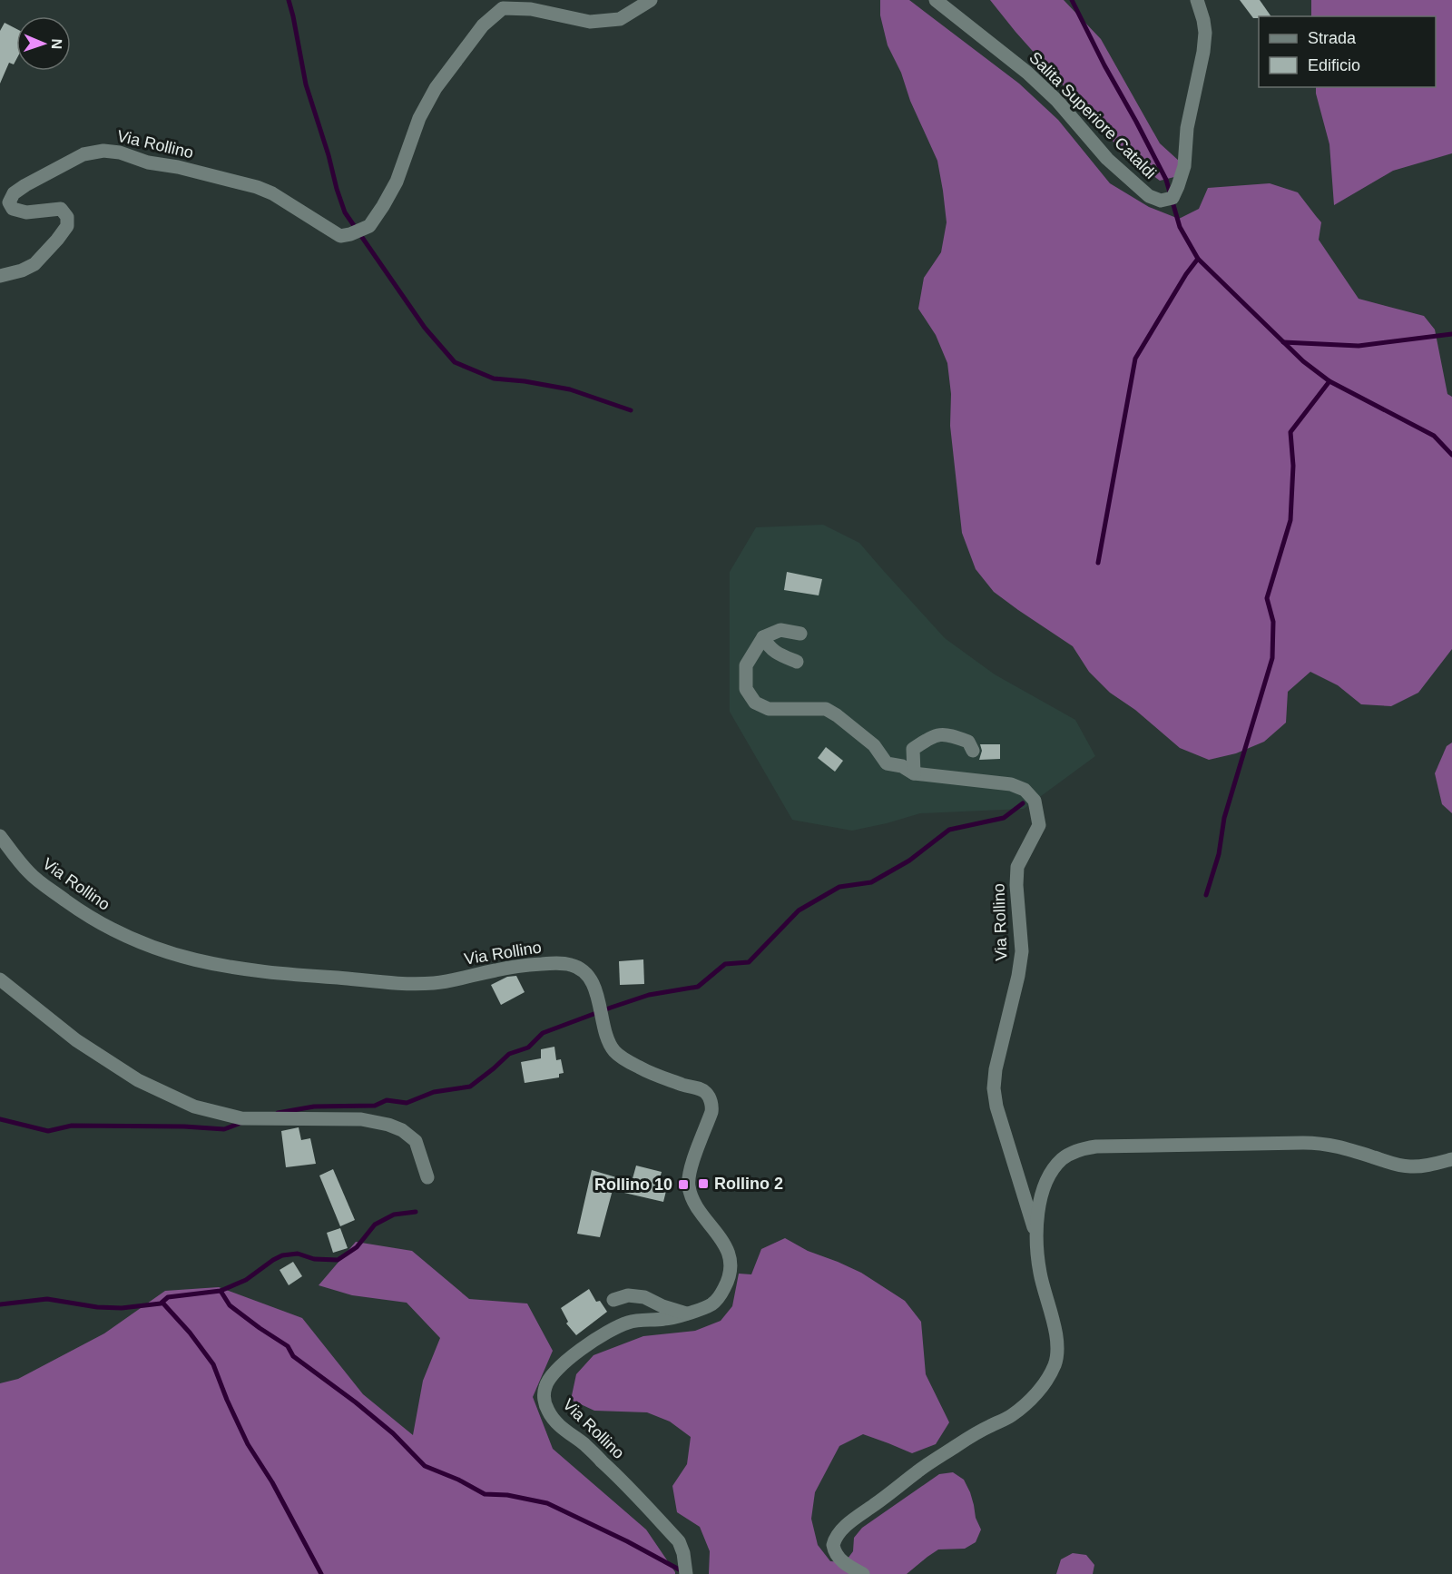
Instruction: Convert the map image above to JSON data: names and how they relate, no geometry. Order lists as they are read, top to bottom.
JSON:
{
  "streets": {
    "street": ["Salita Superiore Cataldi", "Via Rollino"]
  },
  "places": {
    "transit": ["Rollino 2", "Rollino 10"]
  },
  "legend": ["Strada", "Edificio"],
  "north": "right"
}
